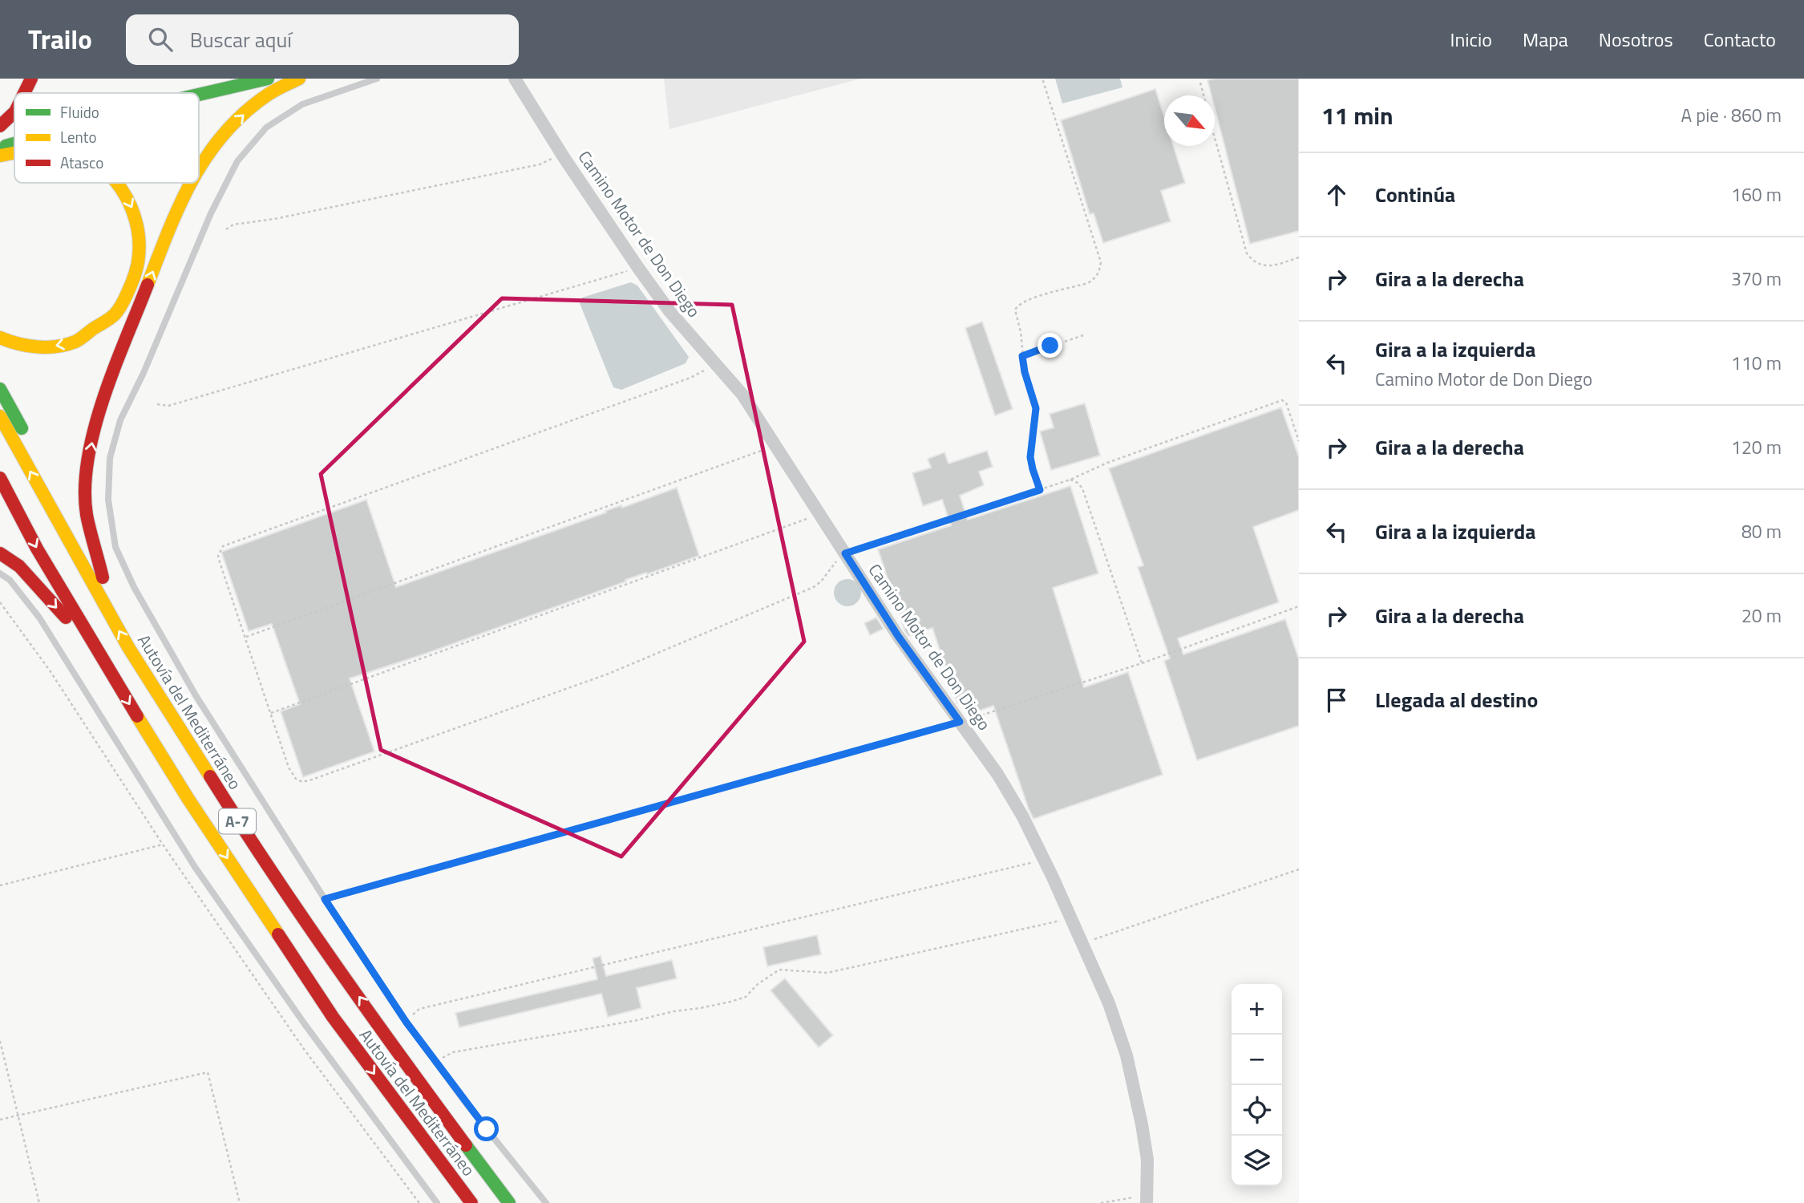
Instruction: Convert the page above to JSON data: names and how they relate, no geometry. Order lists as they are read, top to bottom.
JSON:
{
  "streets": {
    "main road": ["Autovía del Mediterráneo", "A-7"],
    "street": ["Camino Motor de Don Diego"]
  },
  "legend": ["Fluido", "Lento", "Atasco"],
  "north": "bottom right",
  "page": {
    "header": "Trailo",
    "search": "Buscar aquí",
    "nav": [
      "Inicio",
      "Mapa",
      "Nosotros",
      "Contacto"
    ],
    "heading": ["11 min", "A pie · 860 m"],
    "list": [
      ["Continúa", "160 m"],
      ["Gira a la derecha", "370 m"],
      ["Gira a la izquierda", "Camino Motor de Don Diego", "110 m"],
      ["Gira a la derecha", "120 m"],
      ["Gira a la izquierda", "80 m"],
      ["Gira a la derecha", "20 m"],
      "Llegada al destino"
    ],
    "map_buttons": ["+", "−"]
  }
}
